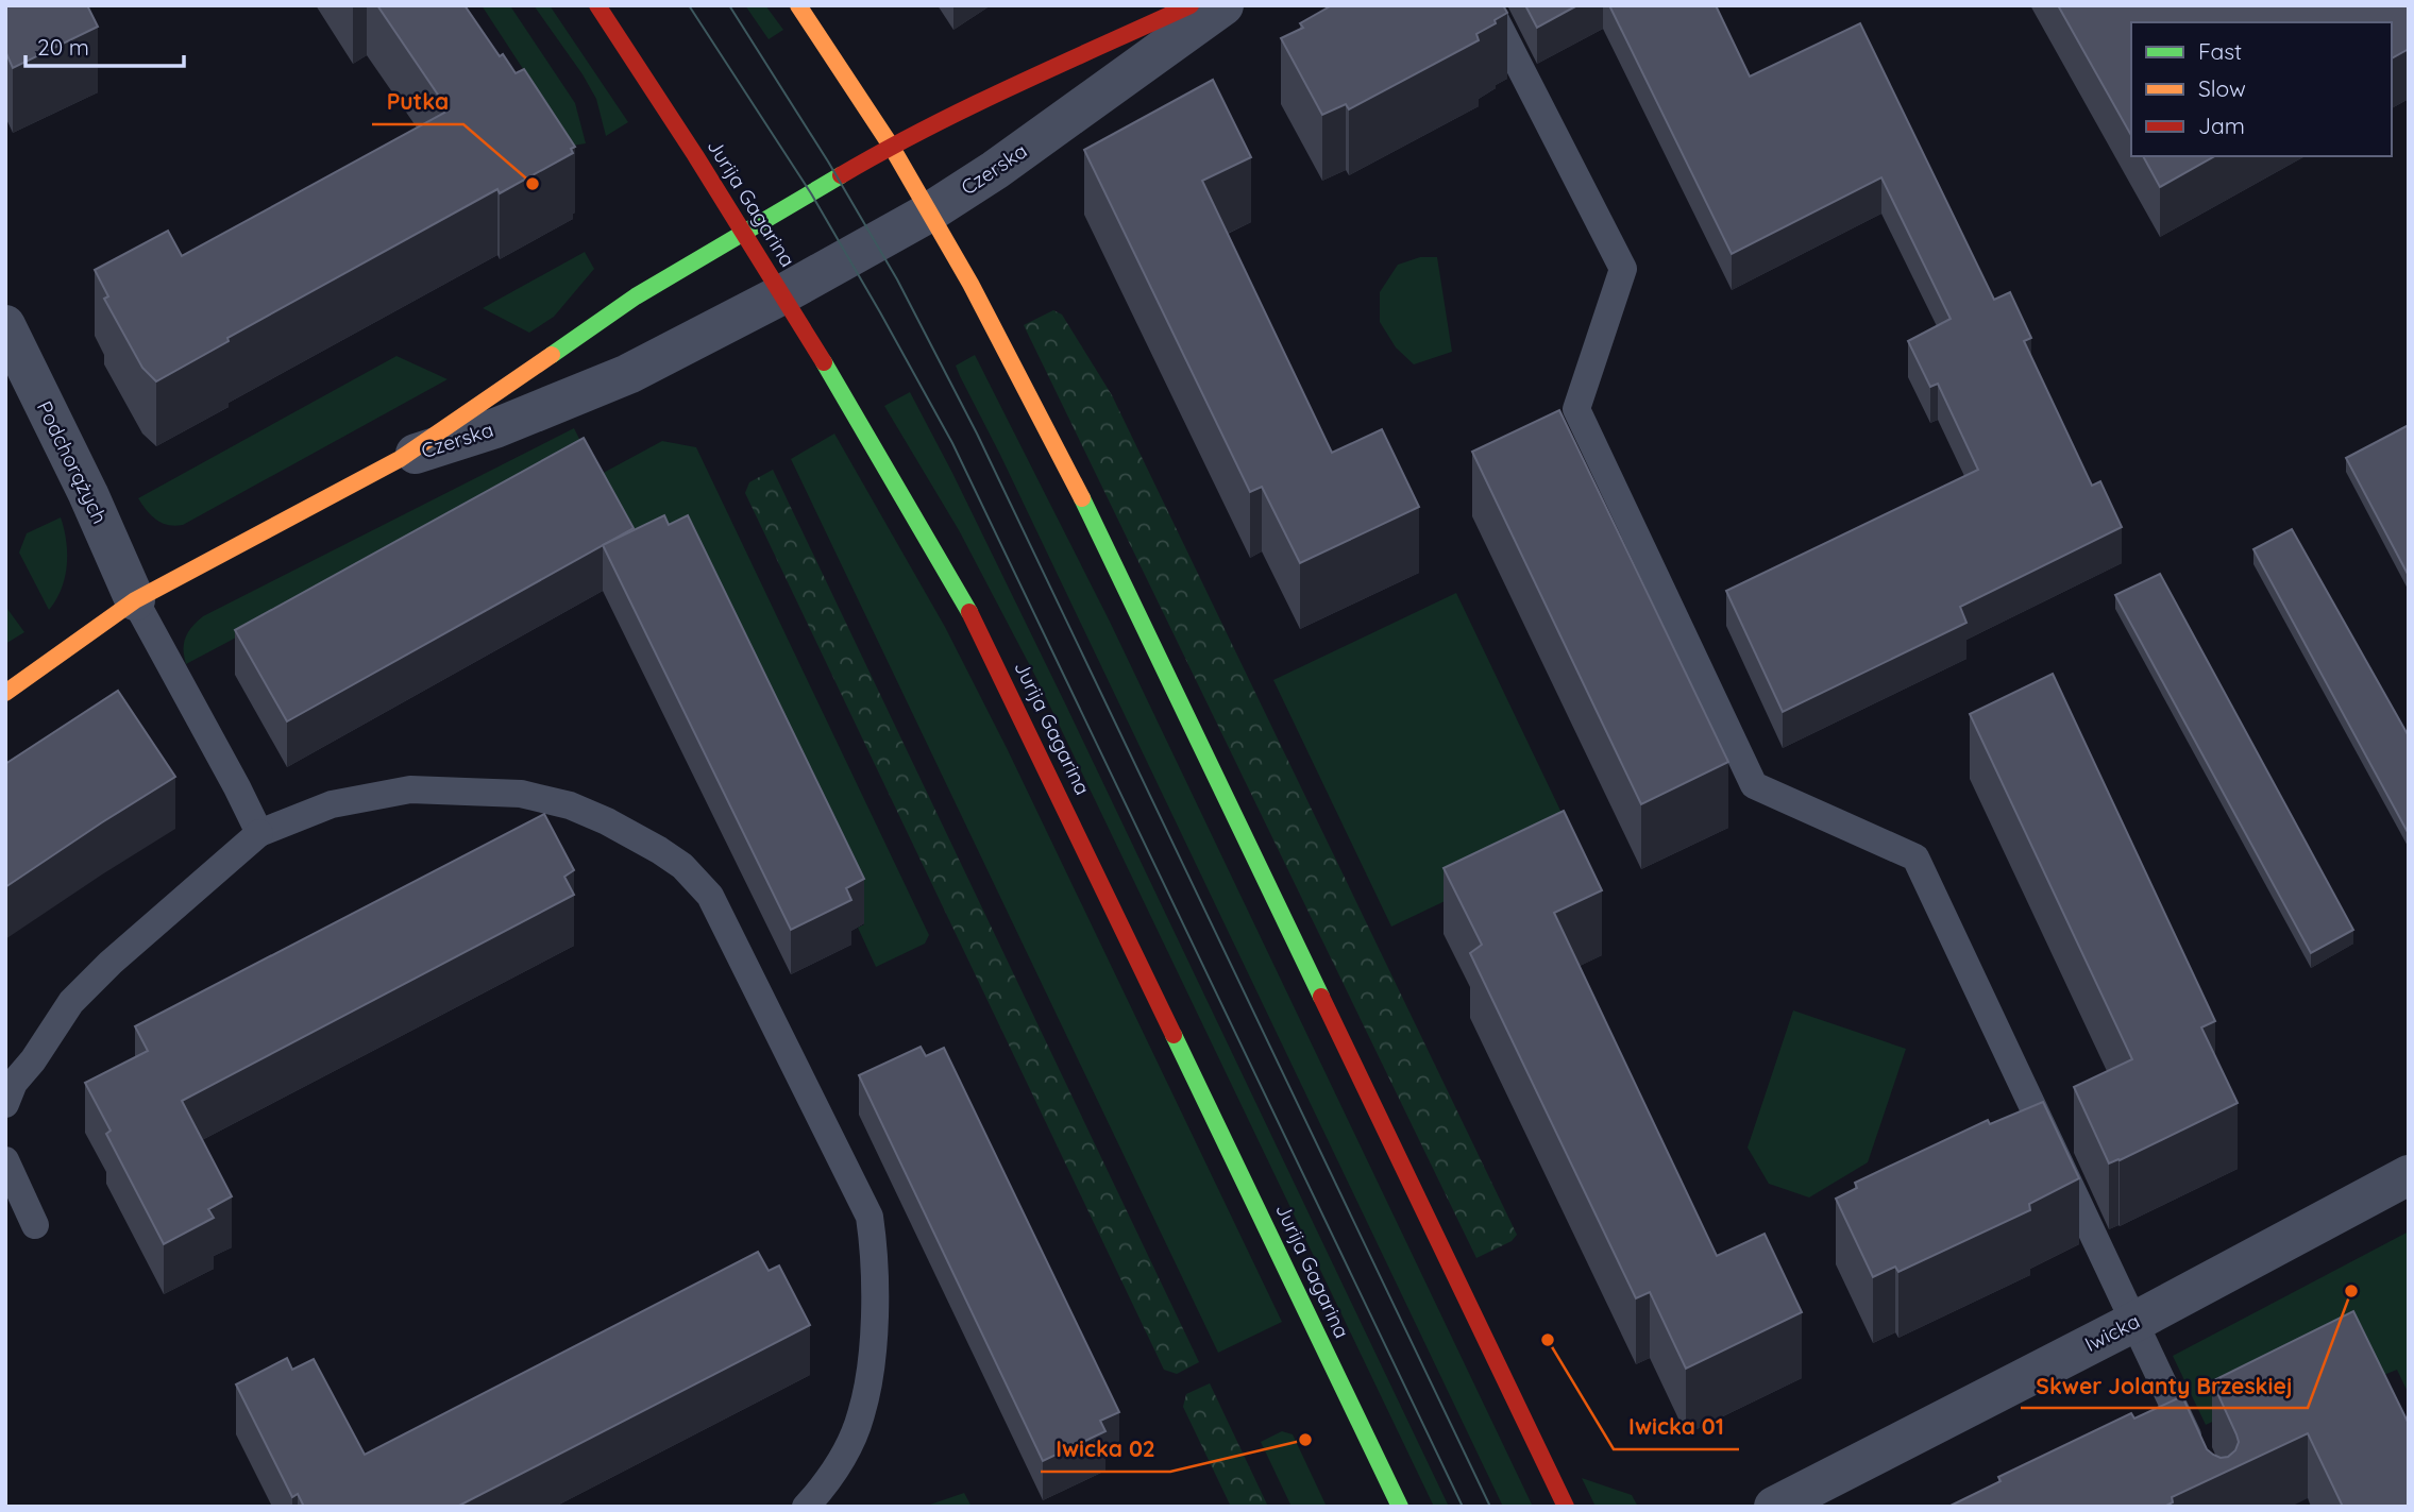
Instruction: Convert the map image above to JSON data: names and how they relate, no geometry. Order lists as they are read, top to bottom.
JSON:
{
  "streets": {
    "main road": ["Czerska", "Jurija Gagarina"],
    "street": ["Podchorążych", "Iwicka"]
  },
  "crossings": [
    ["Czerska", "Jurija Gagarina"]
  ],
  "places": [
    "Putka",
    "Skwer Jolanty Brzeskiej",
    "Iwicka 01",
    "Iwicka 02"
  ],
  "legend": ["Fast", "Slow", "Jam"],
  "scale_bar": "20 m"
}
